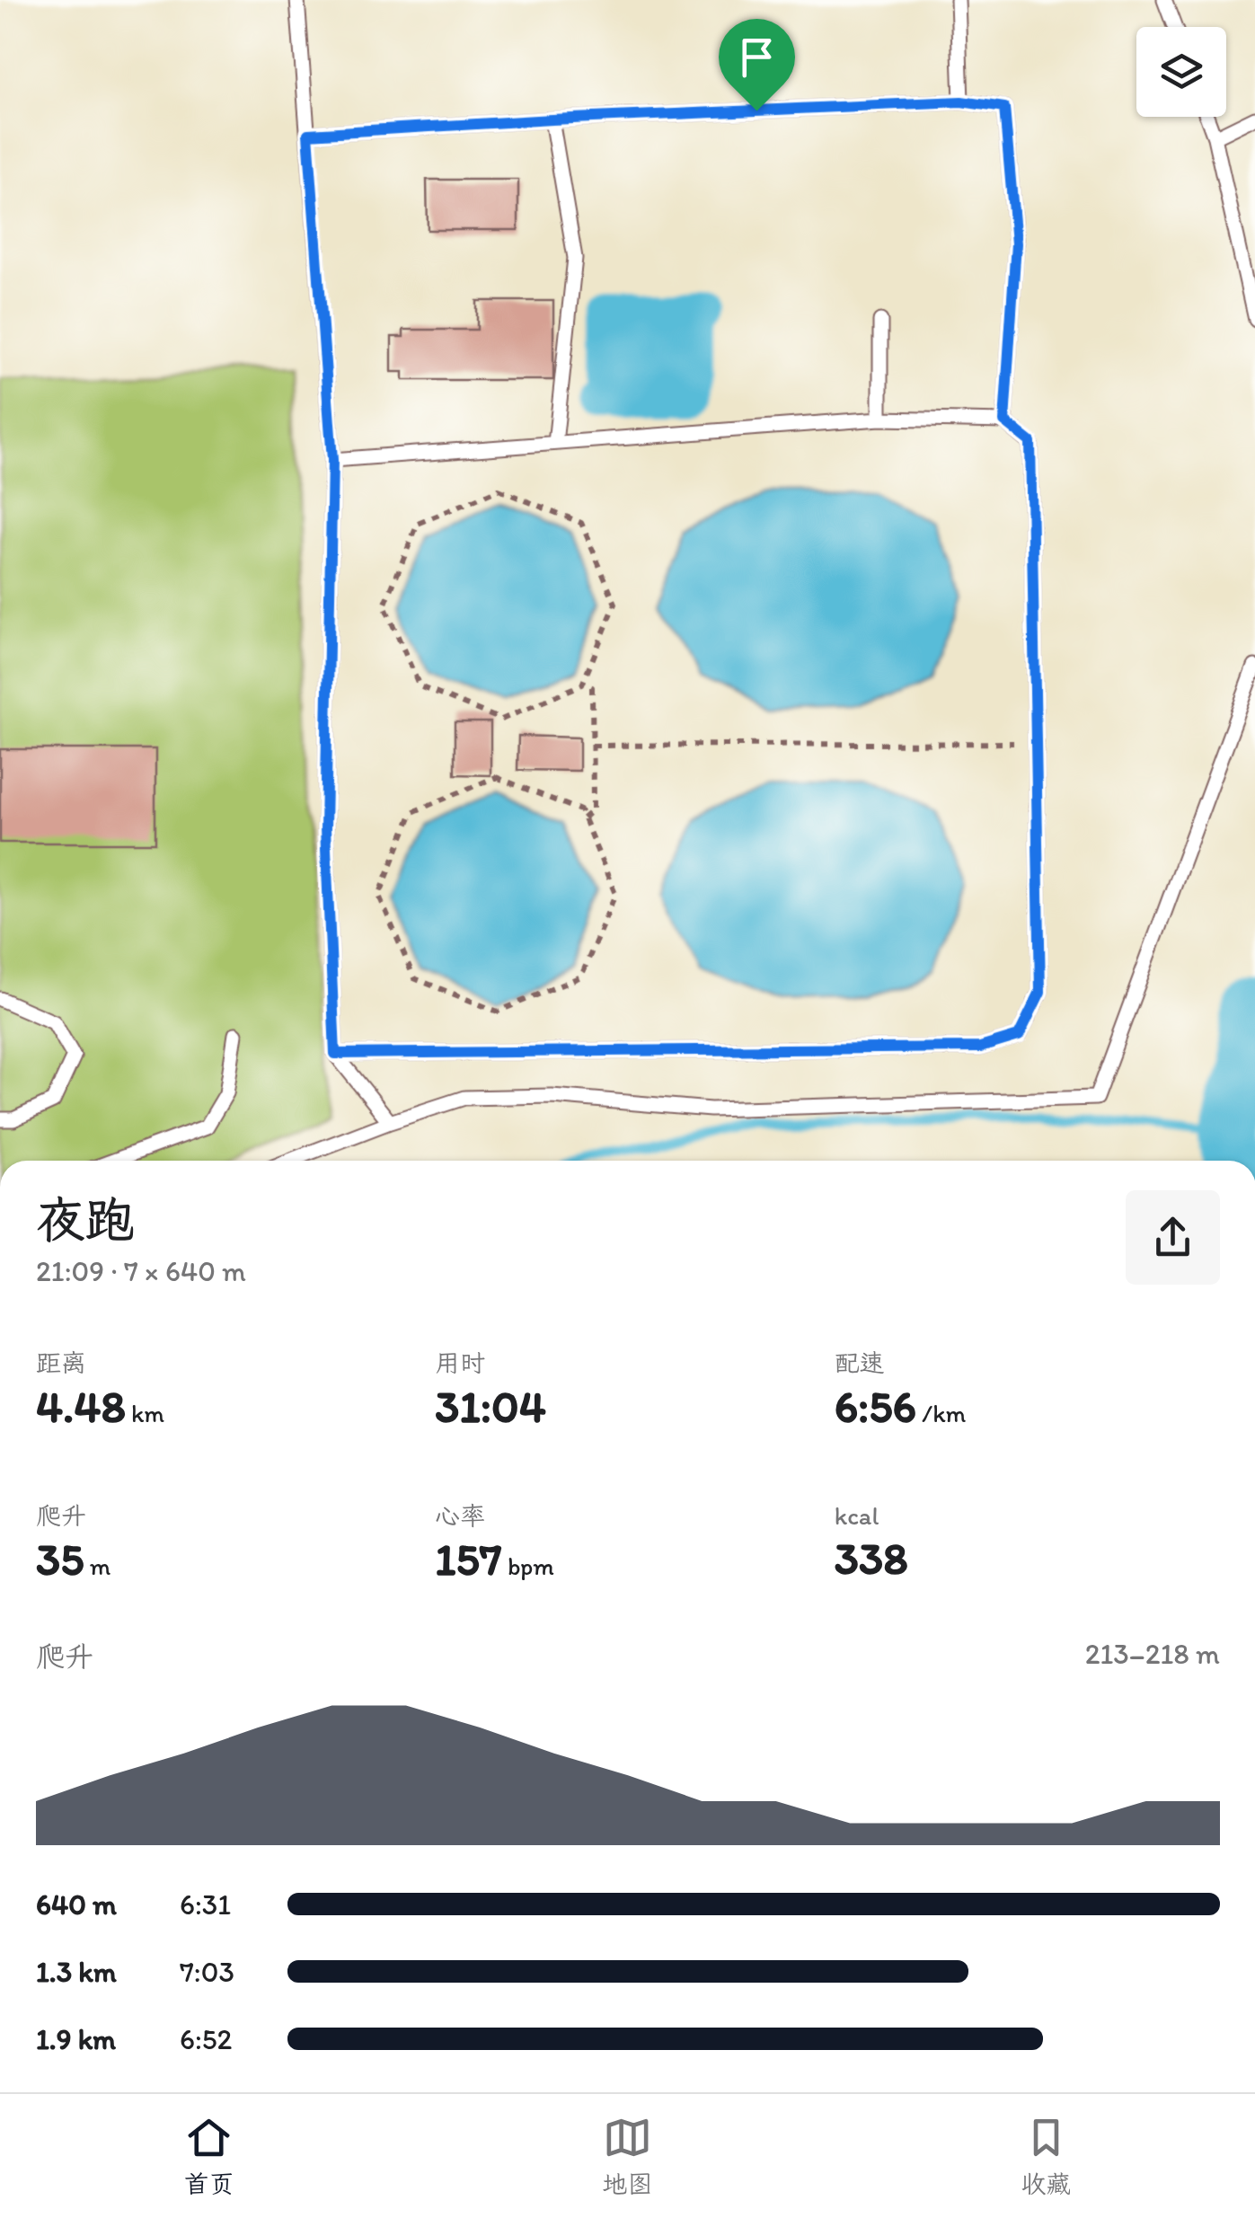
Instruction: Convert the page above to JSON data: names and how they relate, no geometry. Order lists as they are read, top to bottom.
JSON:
{
  "page": {
    "heading": ["夜跑", "21:09 · 7 × 640 m"],
    "stats": [
      ["距离", "4.48 km"],
      ["用时", "31:04"],
      ["配速", "6:56 /km"],
      ["爬升", "35 m"],
      ["心率", "157 bpm"],
      ["kcal", "338"]
    ],
    "chart": ["爬升", "213–218 m"],
    "list": [
      {
        "name": "640 m",
        "note": "6:31"
      },
      {
        "name": "1.3 km",
        "note": "7:03"
      },
      {
        "name": "1.9 km",
        "note": "6:52"
      }
    ],
    "tabs": ["首页", "地图", "收藏"]
  }
}
